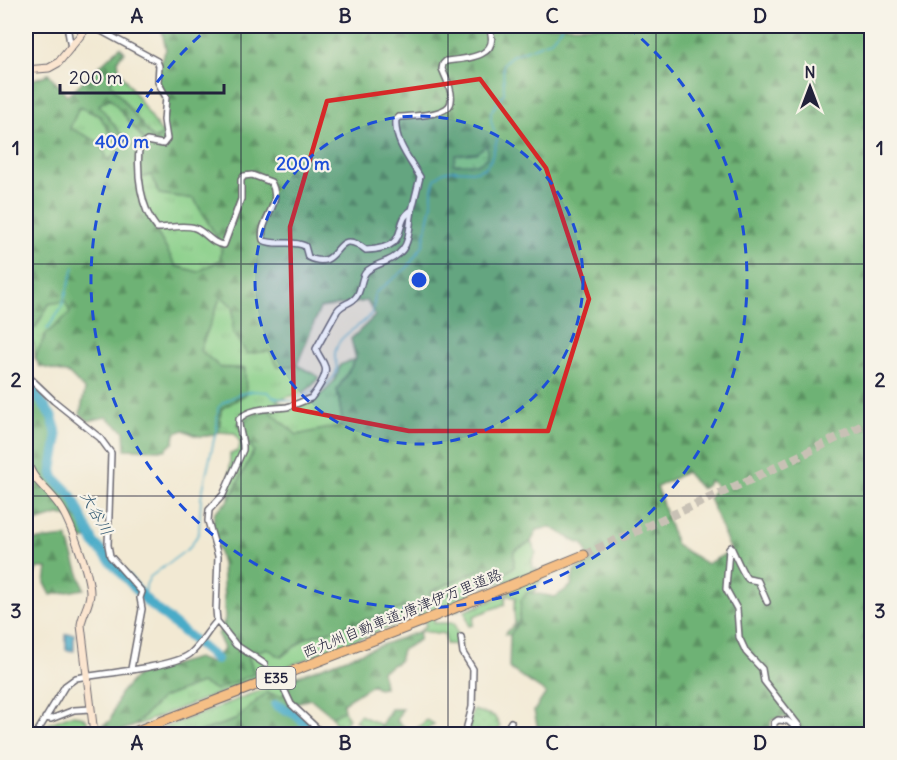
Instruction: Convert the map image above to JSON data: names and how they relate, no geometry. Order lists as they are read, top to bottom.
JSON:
{
  "streets": {
    "highway": ["西九州自動車道;唐津伊万里道路", "E35"]
  },
  "water": ["大谷川"],
  "scale_bar": "200 m",
  "north": "top",
  "grid": {
    "columns": [
      "A",
      "B",
      "C",
      "D"
    ],
    "rows": ["1", "2", "3"]
  },
  "rings": ["400 m", "200 m"]
}
